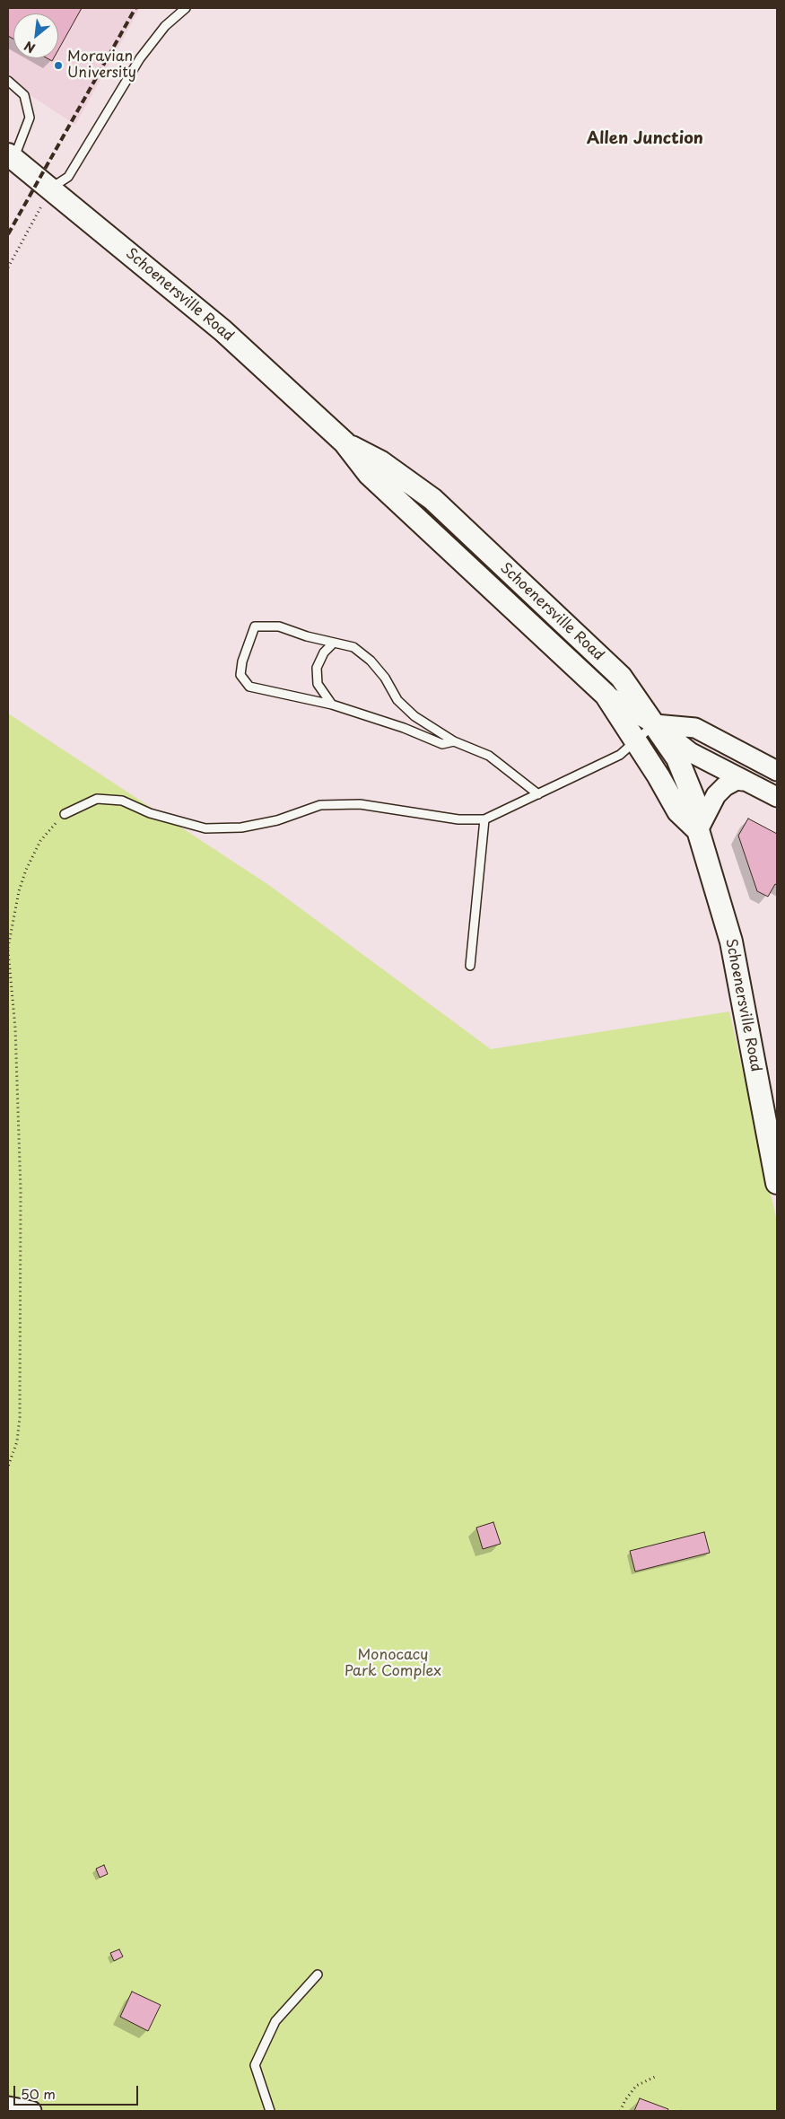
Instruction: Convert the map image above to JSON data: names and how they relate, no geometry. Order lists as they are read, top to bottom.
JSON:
{
  "streets": {
    "main road": ["Schoenersville Road"]
  },
  "districts": ["Allen Junction"],
  "parks": ["Monocacy Park Complex"],
  "places": ["Moravian University"],
  "scale_bar": "50 m",
  "north": "bottom left"
}
